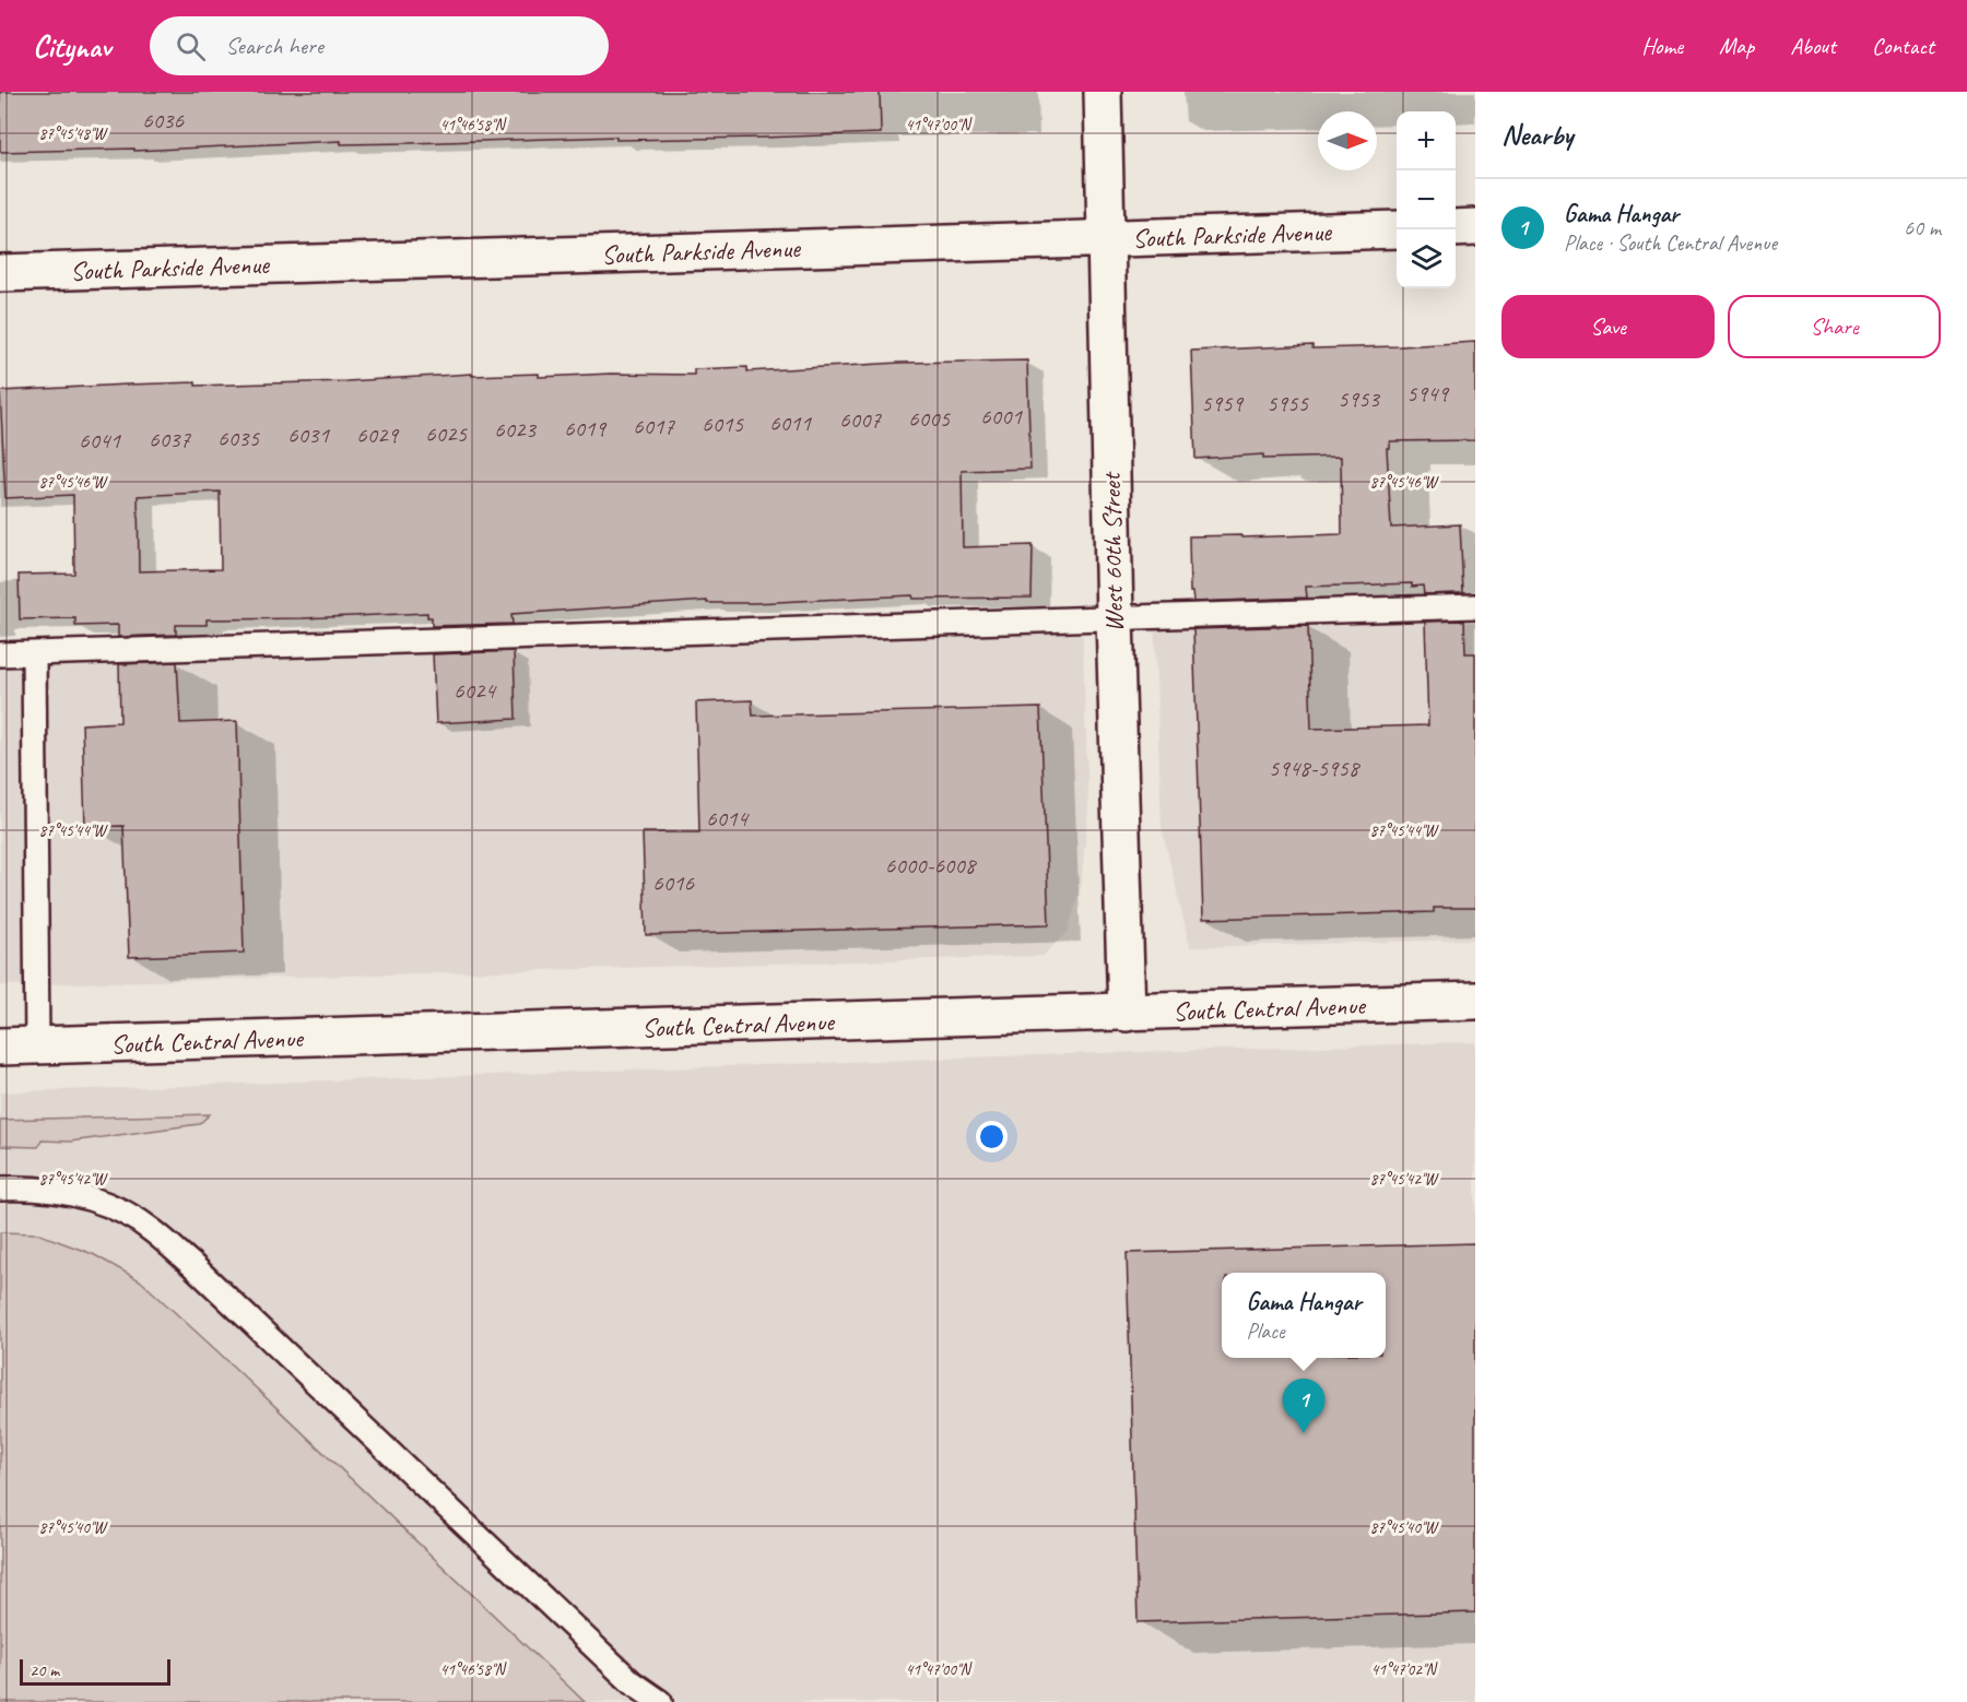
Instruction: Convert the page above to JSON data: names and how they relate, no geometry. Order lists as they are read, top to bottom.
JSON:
{
  "streets": {
    "street": ["South Parkside Avenue", "West 60th Street", "South Central Avenue"]
  },
  "crossings": [
    ["South Parkside Avenue", "West 60th Street"],
    ["West 60th Street", "South Central Avenue"]
  ],
  "house_numbers": [
    "6036",
    "5949",
    "5953",
    "5959",
    "5955",
    "6001",
    "6005",
    "6007",
    "6011",
    "6015",
    "6017",
    "6019",
    "6023",
    "6025",
    "6031",
    "6029",
    "6035",
    "6037",
    "6041",
    "6024",
    "5948-5958",
    "6014",
    "6000-6008",
    "6016"
  ],
  "scale_bar": "20 m",
  "north": "right",
  "page": {
    "header": "Citynav",
    "search": "Search here",
    "nav": [
      "Home",
      "Map",
      "About",
      "Contact"
    ],
    "heading": "Nearby",
    "map_buttons": ["+", "−"],
    "list": [
      {
        "mark": "1",
        "name": "Gama Hangar",
        "note": "Place · South Central Avenue",
        "value": "60 m"
      }
    ],
    "buttons": ["Save", "Share"],
    "popup": ["Gama Hangar", "Place"],
    "pins": "1",
    "scale": "20 m"
  },
  "coordinates": [
    "41°46'58\"N",
    "41°47'00\"N",
    "87°45'48\"W",
    "87°45'46\"W",
    "87°45'44\"W",
    "87°45'42\"W",
    "87°45'40\"W",
    "41°47'02\"N"
  ]
}
